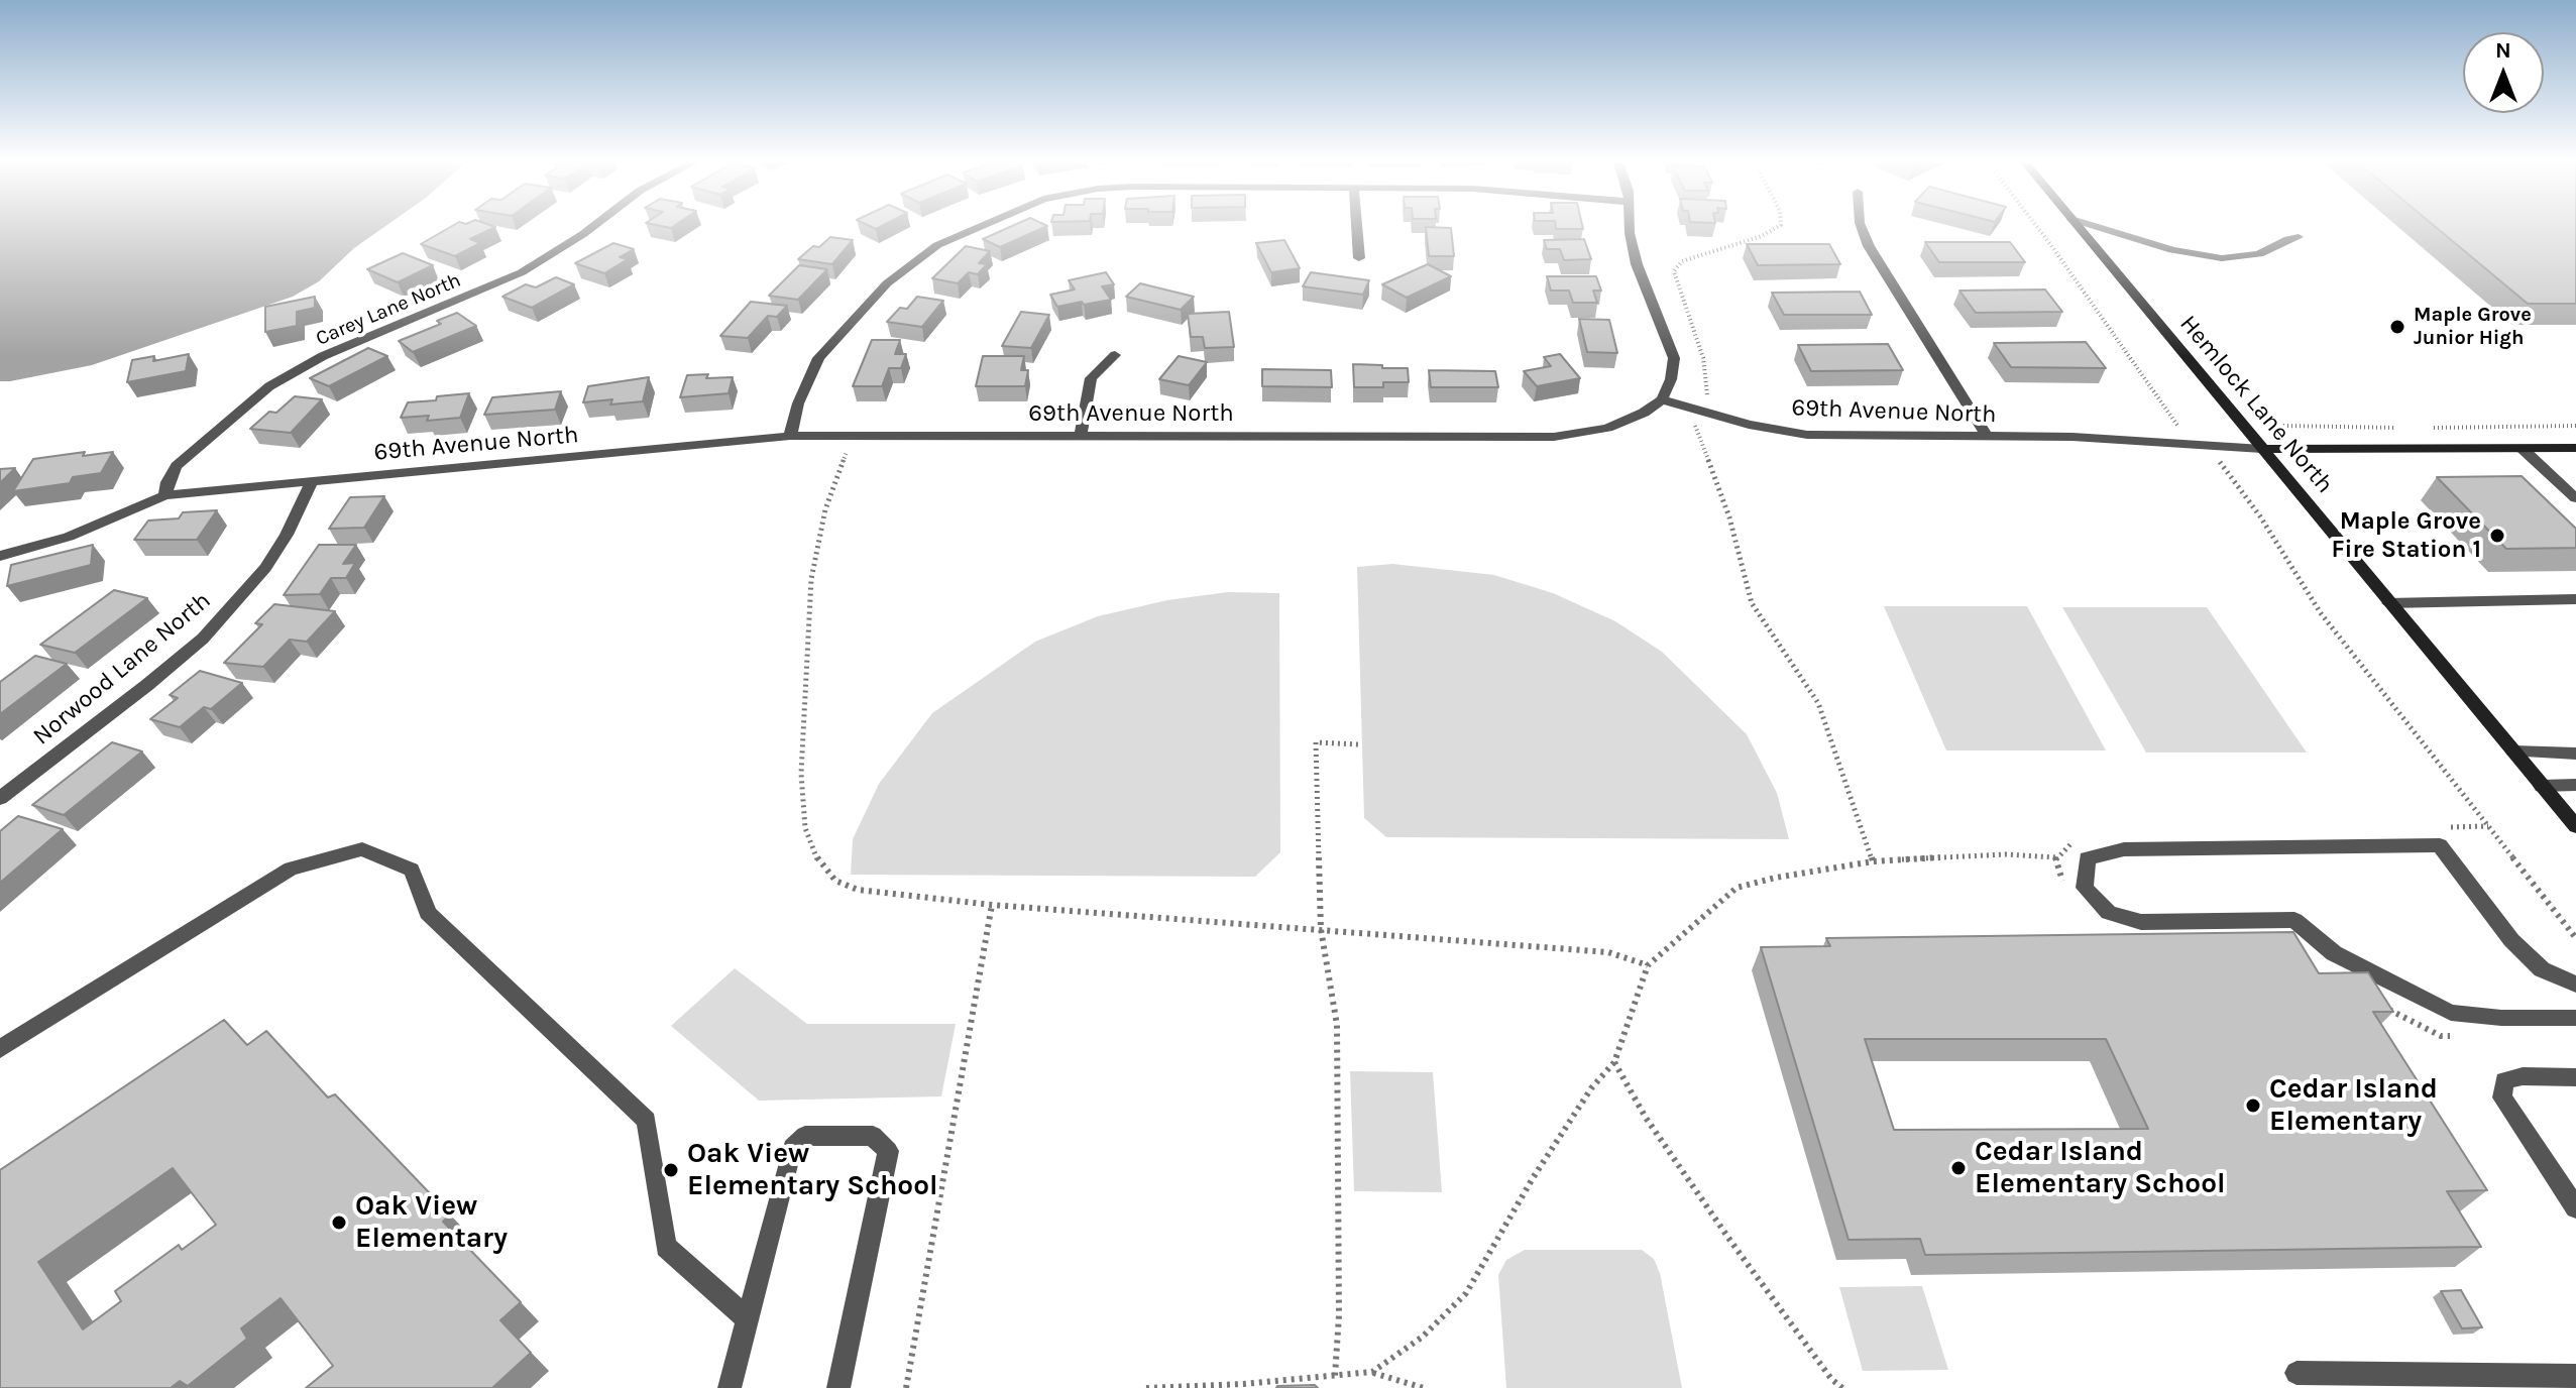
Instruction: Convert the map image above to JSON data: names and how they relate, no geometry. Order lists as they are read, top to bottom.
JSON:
{
  "streets": {
    "main road": ["Hemlock Lane North"],
    "street": ["Carey Lane North", "69th Avenue North", "Norwood Lane North"]
  },
  "crossings": [
    ["Carey Lane North", "69th Avenue North"],
    ["Hemlock Lane North", "69th Avenue North"],
    ["69th Avenue North", "Norwood Lane North"]
  ],
  "places": [
    "Maple Grove Junior High",
    "Maple Grove Fire Station 1",
    "Cedar Island Elementary",
    "Cedar Island Elementary School",
    "Oak View Elementary School",
    "Oak View Elementary"
  ],
  "north": "top"
}
